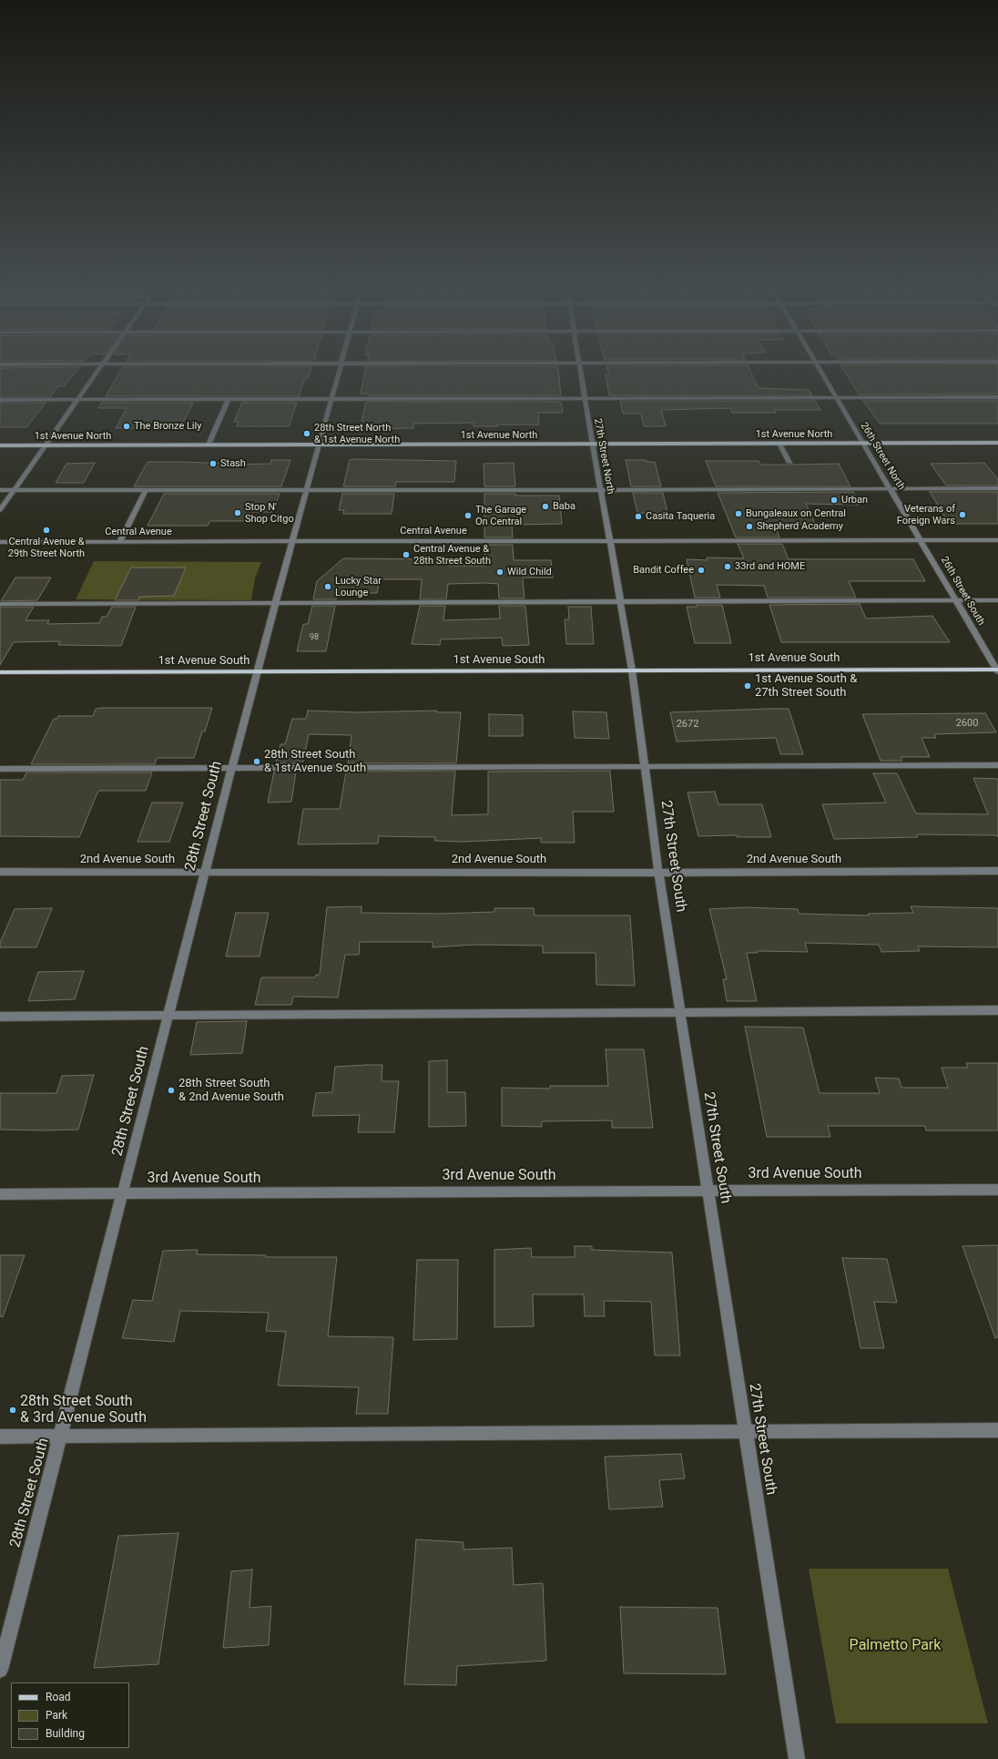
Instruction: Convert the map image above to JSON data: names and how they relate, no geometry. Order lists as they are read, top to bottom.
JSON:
{
  "streets": {
    "main road": ["1st Avenue North", "1st Avenue South"],
    "street": [
      "27th Street North",
      "26th Street North",
      "Central Avenue",
      "26th Street South",
      "28th Street South",
      "27th Street South",
      "2nd Avenue South",
      "3rd Avenue South"
    ]
  },
  "crossings": [
    ["1st Avenue North", "27th Street North"],
    ["1st Avenue North", "26th Street North"],
    ["1st Avenue North", "28th Street South"],
    ["27th Street North", "Central Avenue"],
    ["27th Street North", "27th Street South"],
    ["26th Street North", "Central Avenue"],
    ["26th Street North", "26th Street South"],
    ["Central Avenue", "26th Street South"],
    ["Central Avenue", "28th Street South"],
    ["Central Avenue", "27th Street South"],
    ["26th Street South", "1st Avenue South"],
    ["1st Avenue South", "28th Street South"],
    ["1st Avenue South", "27th Street South"],
    ["28th Street South", "2nd Avenue South"],
    ["28th Street South", "3rd Avenue South"],
    ["27th Street South", "2nd Avenue South"],
    ["27th Street South", "3rd Avenue South"]
  ],
  "parks": ["Palmetto Park"],
  "places": [
    "The Bronze Lily",
    "28th Street North & 1st Avenue North",
    "Stash",
    "Urban",
    "Baba",
    "Stop N' Shop Citgo",
    "Bungaleaux on Central",
    "Veterans of Foreign Wars",
    "The Garage On Central",
    "Casita Taqueria",
    "Shepherd Academy",
    "Central Avenue & 29th Street North",
    "Central Avenue & 28th Street South",
    "33rd and HOME",
    "Bandit Coffee",
    "Wild Child",
    "Lucky Star Lounge",
    "1st Avenue South & 27th Street South",
    "28th Street South & 1st Avenue South",
    "28th Street South & 2nd Avenue South",
    "28th Street South & 3rd Avenue South"
  ],
  "house_numbers": ["98", "2600", "2672"],
  "legend": ["Road", "Park", "Building"]
}
